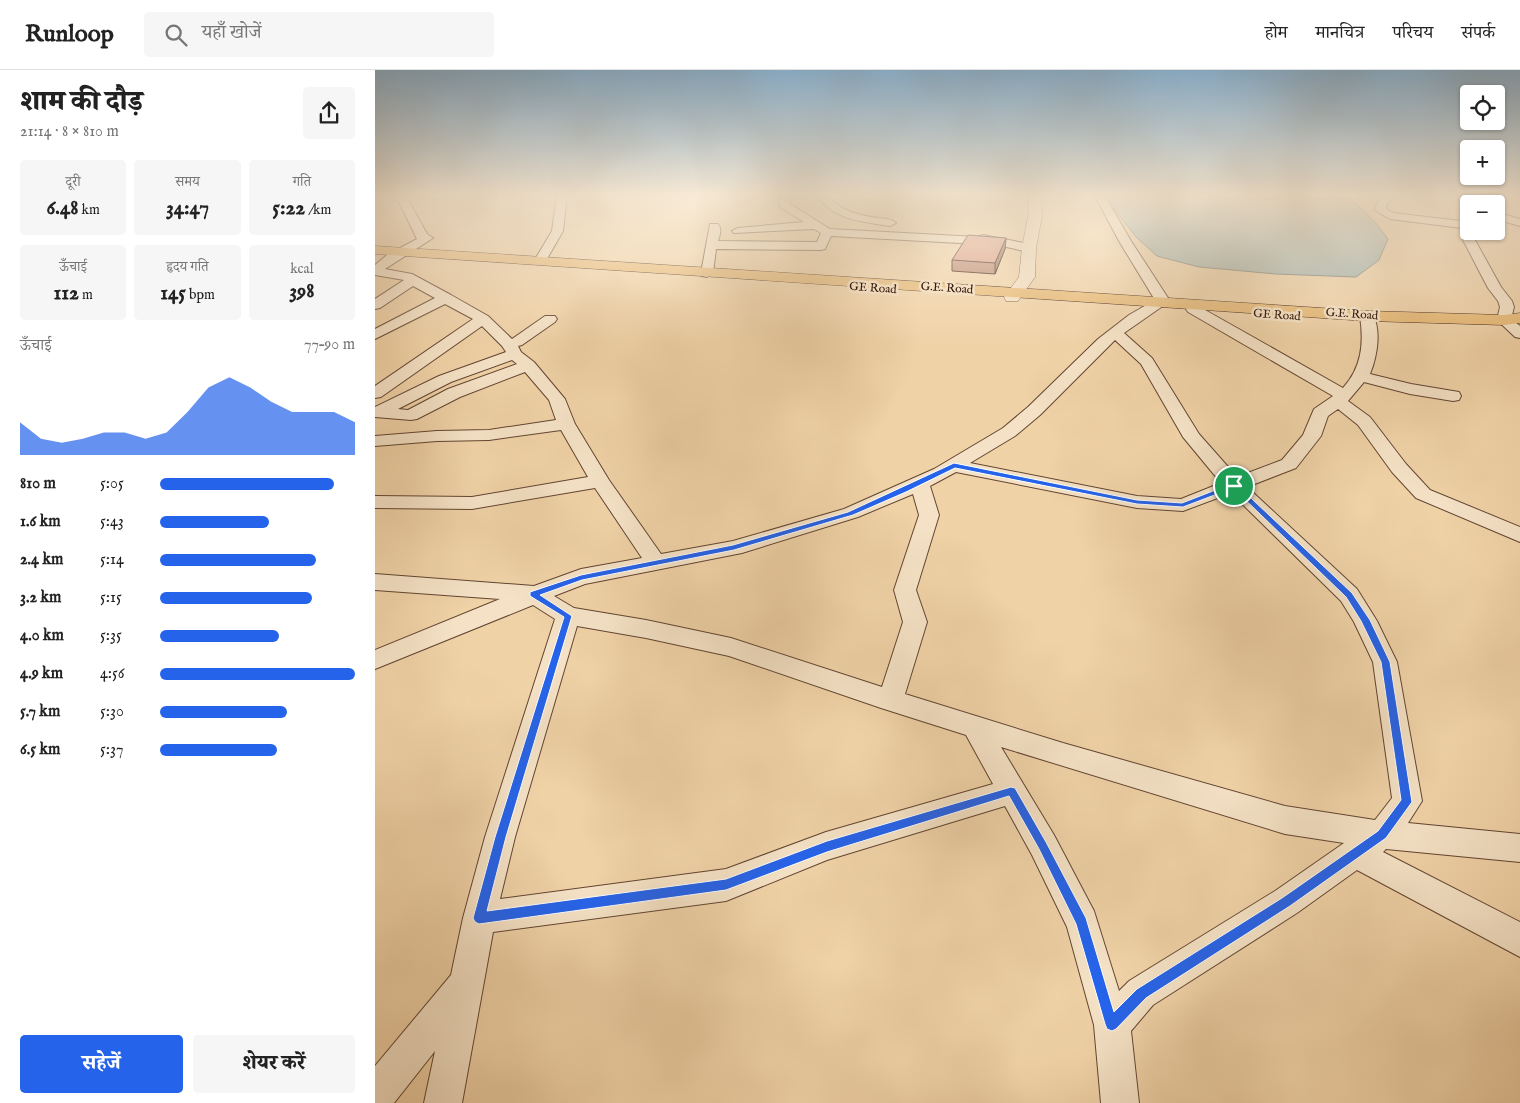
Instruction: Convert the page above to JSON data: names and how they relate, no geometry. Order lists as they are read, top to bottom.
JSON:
{
  "streets": {
    "main road": ["GE Road", "G.E. Road"]
  },
  "crossings": [
    ["GE Road", "G.E. Road"]
  ],
  "page": {
    "header": "Runloop",
    "search": "यहाँ खोजें",
    "nav": [
      "होम",
      "मानचित्र",
      "परिचय",
      "संपर्क"
    ],
    "heading": ["शाम की दौड़", "21:14 · 8 × 810 m"],
    "map_buttons": ["+", "−"],
    "stats": [
      ["दूरी", "6.48 km"],
      ["समय", "34:47"],
      ["गति", "5:22 /km"],
      ["ऊँचाई", "112 m"],
      ["हृदय गति", "145 bpm"],
      ["kcal", "398"]
    ],
    "chart": ["ऊँचाई", "77–90 m"],
    "list": [
      {
        "name": "810 m",
        "note": "5:05"
      },
      {
        "name": "1.6 km",
        "note": "5:43"
      },
      {
        "name": "2.4 km",
        "note": "5:14"
      },
      {
        "name": "3.2 km",
        "note": "5:15"
      },
      {
        "name": "4.0 km",
        "note": "5:35"
      },
      {
        "name": "4.9 km",
        "note": "4:56"
      },
      {
        "name": "5.7 km",
        "note": "5:30"
      },
      {
        "name": "6.5 km",
        "note": "5:37"
      }
    ],
    "buttons": ["सहेजें", "शेयर करें"]
  }
}
